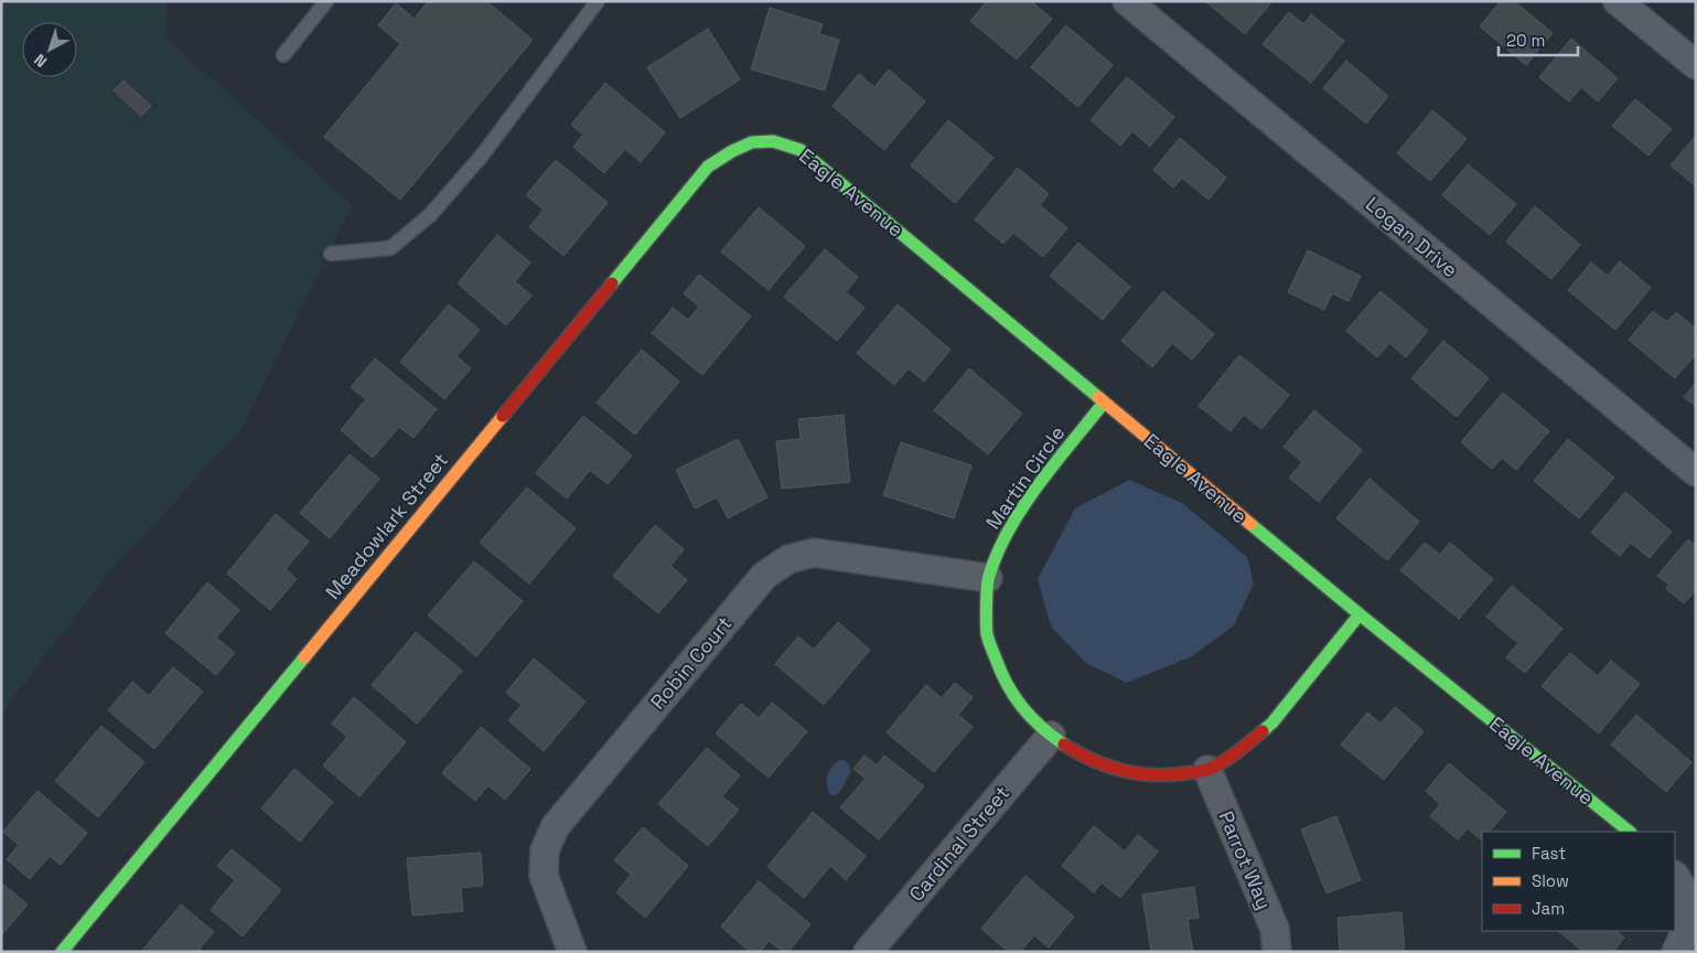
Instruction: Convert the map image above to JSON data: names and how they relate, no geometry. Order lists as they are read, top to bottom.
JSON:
{
  "streets": {
    "street": [
      "Eagle Avenue",
      "Logan Drive",
      "Martin Circle",
      "Meadowlark Street",
      "Robin Court",
      "Cardinal Street",
      "Parrot Way"
    ]
  },
  "crossings": [
    ["Eagle Avenue", "Martin Circle"],
    ["Eagle Avenue", "Meadowlark Street"],
    ["Martin Circle", "Robin Court"],
    ["Martin Circle", "Cardinal Street"],
    ["Martin Circle", "Parrot Way"]
  ],
  "legend": ["Fast", "Slow", "Jam"],
  "scale_bar": "20 m",
  "north": "bottom left"
}
